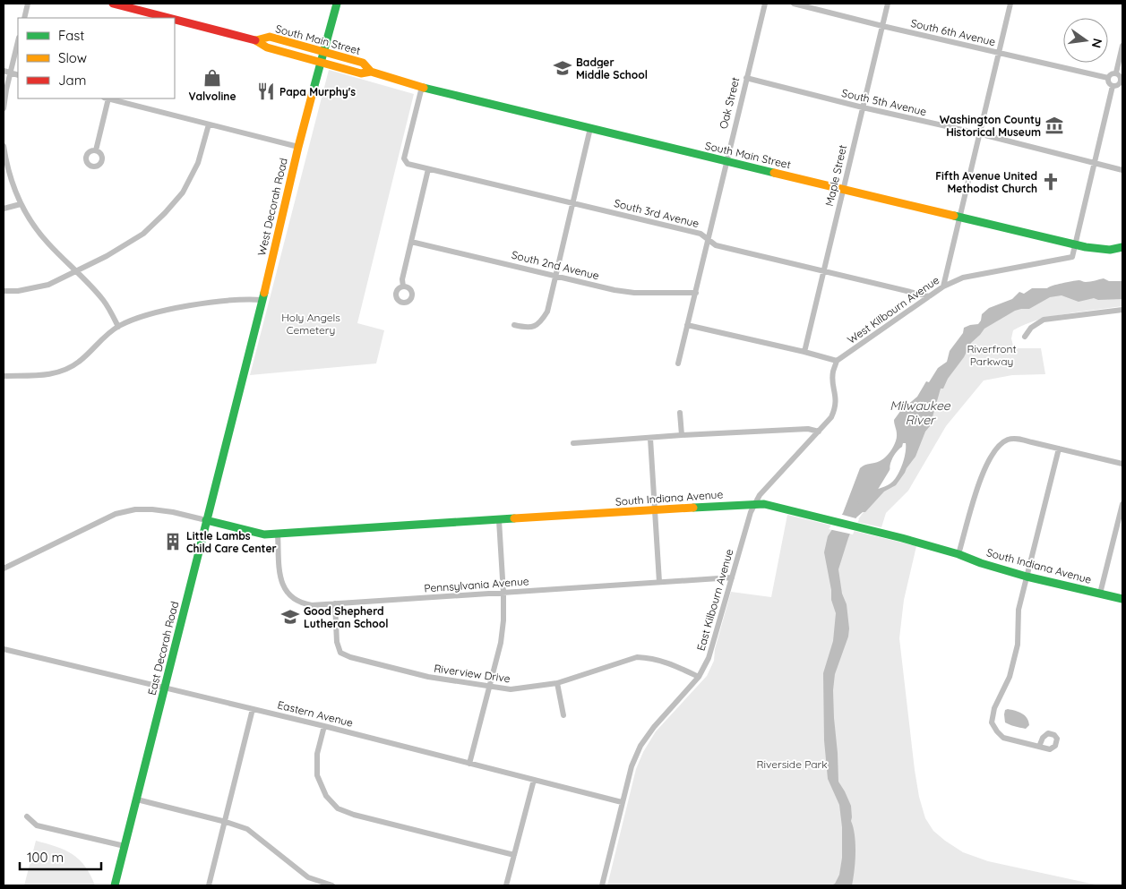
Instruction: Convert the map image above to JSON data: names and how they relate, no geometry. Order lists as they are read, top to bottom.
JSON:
{
  "streets": {
    "street": [
      "South 6th Avenue",
      "South Main Street",
      "South 5th Avenue",
      "Oak Street",
      "Maple Street",
      "West Decorah Road",
      "South 3rd Avenue",
      "South 2nd Avenue",
      "West Kilbourn Avenue",
      "South Indiana Avenue",
      "Pennsylvania Avenue",
      "East Kilbourn Avenue",
      "East Decorah Road",
      "Riverview Drive",
      "Eastern Avenue"
    ]
  },
  "crossings": [
    ["South 6th Avenue", "Maple Street"],
    ["South Main Street", "Oak Street"],
    ["South Main Street", "Maple Street"],
    ["South Main Street", "West Decorah Road"],
    ["South Main Street", "South 3rd Avenue"],
    ["South Main Street", "West Kilbourn Avenue"],
    ["South 5th Avenue", "Oak Street"],
    ["South 5th Avenue", "Maple Street"],
    ["Oak Street", "South 3rd Avenue"],
    ["Oak Street", "South 2nd Avenue"],
    ["Maple Street", "South 3rd Avenue"],
    ["West Decorah Road", "East Decorah Road"],
    ["South 3rd Avenue", "West Kilbourn Avenue"],
    ["West Kilbourn Avenue", "East Kilbourn Avenue"],
    ["South Indiana Avenue", "Pennsylvania Avenue"],
    ["South Indiana Avenue", "East Kilbourn Avenue"],
    ["South Indiana Avenue", "East Decorah Road"],
    ["Pennsylvania Avenue", "East Kilbourn Avenue"],
    ["Pennsylvania Avenue", "Riverview Drive"],
    ["East Kilbourn Avenue", "Riverview Drive"],
    ["East Kilbourn Avenue", "Eastern Avenue"],
    ["East Decorah Road", "Eastern Avenue"]
  ],
  "water": ["Milwaukee River"],
  "parks": ["Holy Angels Cemetery", "Riverfront Parkway", "Riverside Park"],
  "places": {
    "school or university": ["Badger Middle School", "Good Shepherd Lutheran School"],
    "shop": ["Valvoline"],
    "restaurant": ["Papa Murphy's"],
    "museum": ["Washington County Historical Museum"],
    "church": ["Fifth Avenue United Methodist Church"],
    "building": ["Little Lambs Child Care Center"]
  },
  "legend": ["Fast", "Slow", "Jam"],
  "scale_bar": "100 m",
  "north": "right"
}
